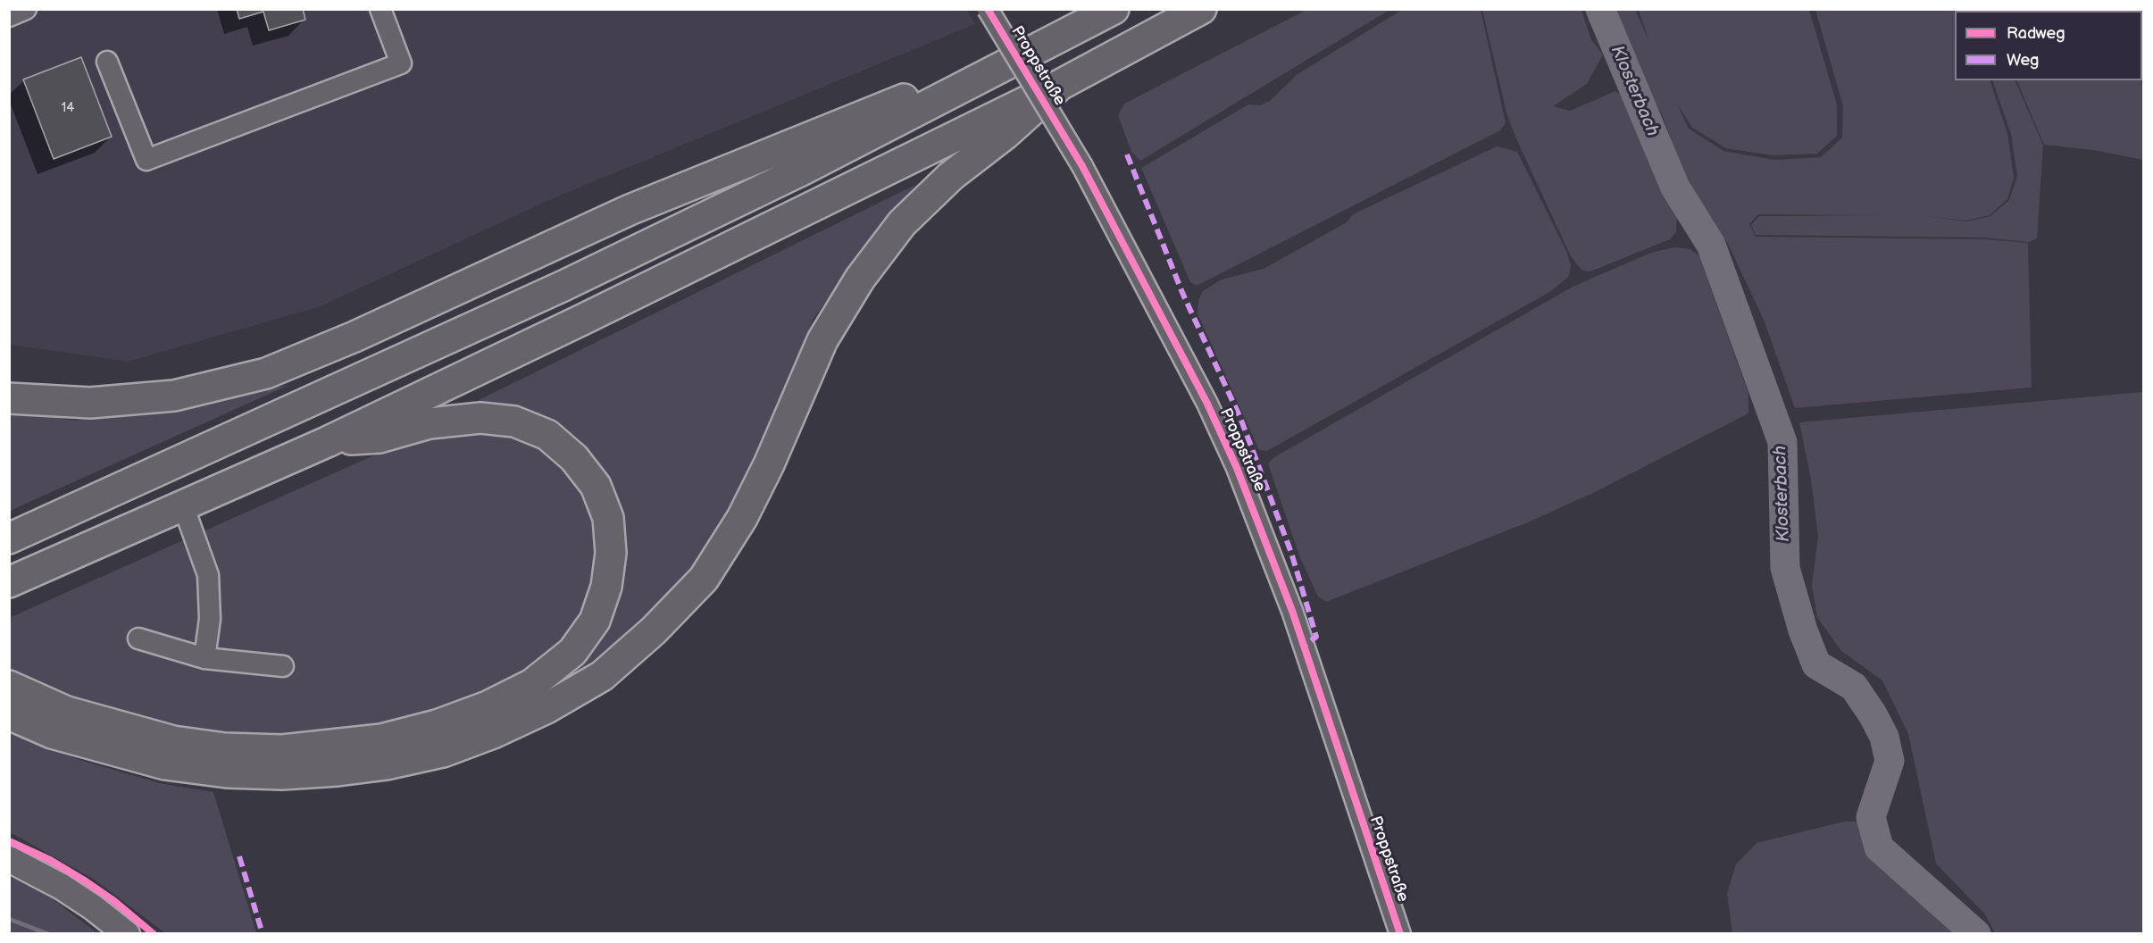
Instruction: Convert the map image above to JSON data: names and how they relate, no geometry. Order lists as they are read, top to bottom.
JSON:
{
  "streets": {
    "street": ["Proppstraße"]
  },
  "water": ["Klosterbach"],
  "house_numbers": ["14"],
  "legend": ["Radweg", "Weg"]
}
